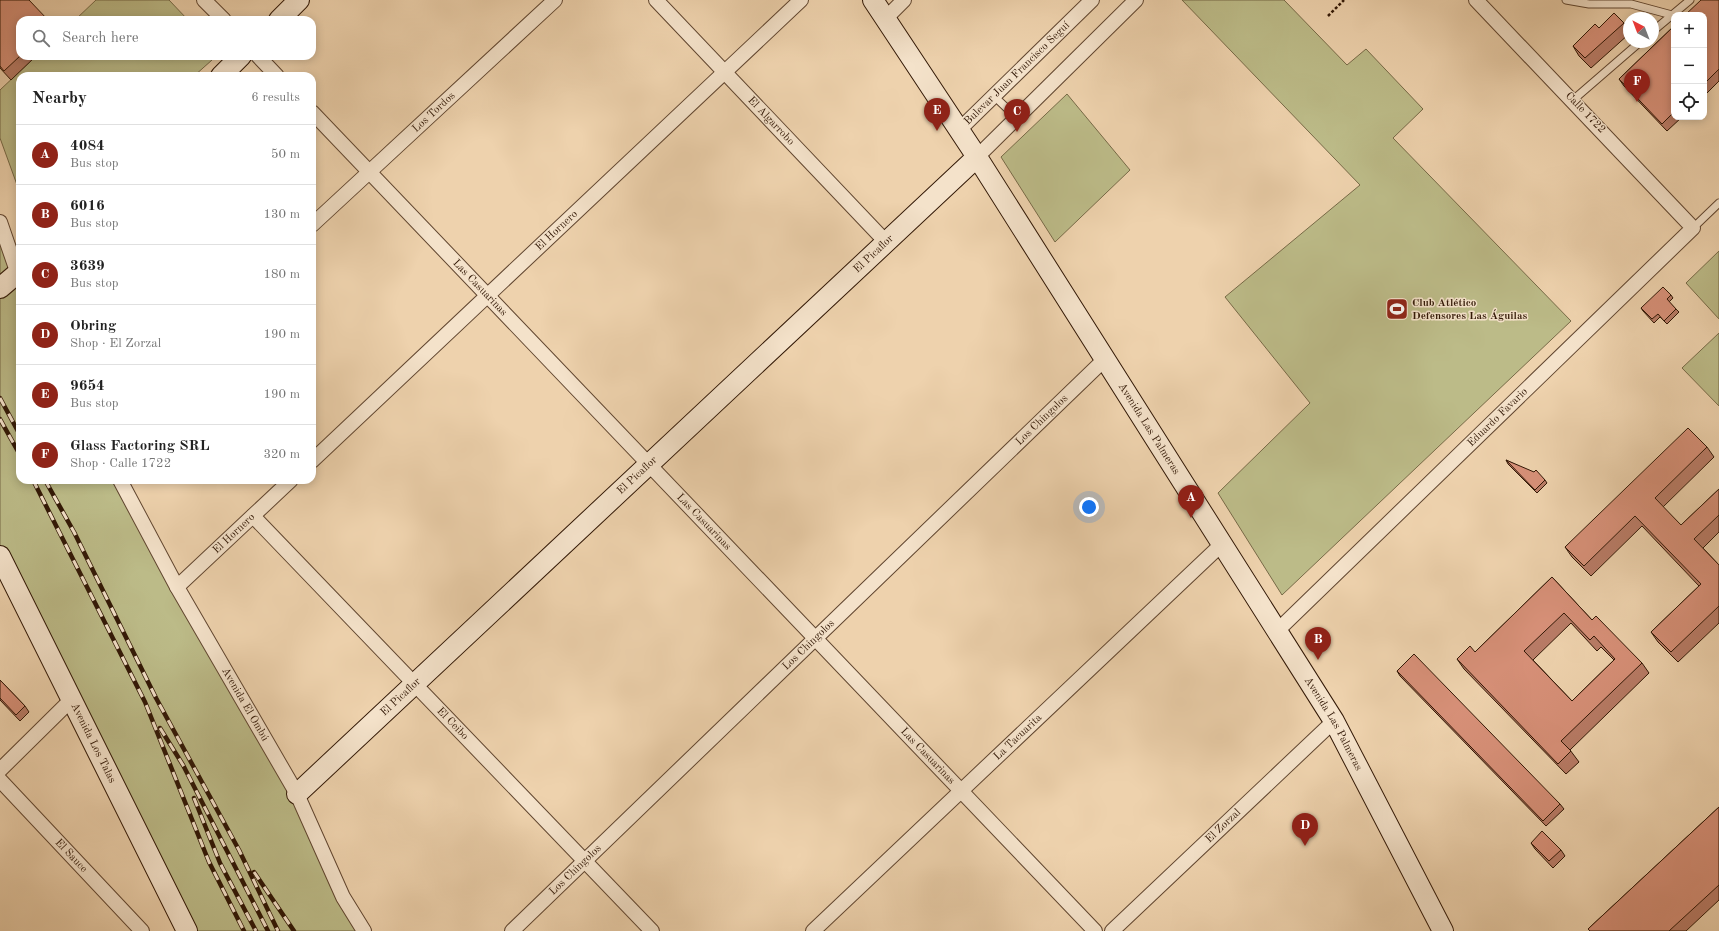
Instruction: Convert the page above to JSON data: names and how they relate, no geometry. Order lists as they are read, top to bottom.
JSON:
{
  "streets": {
    "main road": ["El Picaflor", "Avenida Las Palmeras", "Avenida Los Talas"],
    "street": [
      "Bulevar Juan Francisco Seguí",
      "Los Tordos",
      "Calle 1722",
      "El Algarrobo",
      "El Hornero",
      "Las Casuarinas",
      "Eduardo Favario",
      "Los Chingolos",
      "Avenida El Ombú",
      "El Ceibo",
      "La Tacuarita",
      "El Zorzal",
      "El Sauce"
    ]
  },
  "crossings": [
    ["Bulevar Juan Francisco Seguí", "Avenida Las Palmeras"],
    ["Los Tordos", "Las Casuarinas"],
    ["Calle 1722", "Eduardo Favario"],
    ["El Algarrobo", "El Hornero"],
    ["El Algarrobo", "El Picaflor"],
    ["El Hornero", "Las Casuarinas"],
    ["El Hornero", "Avenida El Ombú"],
    ["El Hornero", "El Ceibo"],
    ["El Picaflor", "Las Casuarinas"],
    ["El Picaflor", "Avenida Las Palmeras"],
    ["El Picaflor", "Avenida El Ombú"],
    ["El Picaflor", "El Ceibo"],
    ["Las Casuarinas", "Los Chingolos"],
    ["Las Casuarinas", "La Tacuarita"],
    ["Eduardo Favario", "Avenida Las Palmeras"],
    ["Los Chingolos", "Avenida Las Palmeras"],
    ["Los Chingolos", "El Ceibo"],
    ["Avenida Las Palmeras", "La Tacuarita"],
    ["Avenida Las Palmeras", "El Zorzal"]
  ],
  "places": {
    "sports": ["Club Atlético Defensores Las Águilas"]
  },
  "north": "top left",
  "page": {
    "map_buttons": ["+", "−"],
    "search": "Search here",
    "pins": [
      "F",
      "E",
      "C",
      "A",
      "B",
      "D"
    ],
    "heading": ["Nearby", "6 results"],
    "list": [
      {
        "mark": "A",
        "name": "4084",
        "note": "Bus stop",
        "value": "50 m"
      },
      {
        "mark": "B",
        "name": "6016",
        "note": "Bus stop",
        "value": "130 m"
      },
      {
        "mark": "C",
        "name": "3639",
        "note": "Bus stop",
        "value": "180 m"
      },
      {
        "mark": "D",
        "name": "Obring",
        "note": "Shop · El Zorzal",
        "value": "190 m"
      },
      {
        "mark": "E",
        "name": "9654",
        "note": "Bus stop",
        "value": "190 m"
      },
      {
        "mark": "F",
        "name": "Glass Factoring SRL",
        "note": "Shop · Calle 1722",
        "value": "320 m"
      }
    ]
  }
}
